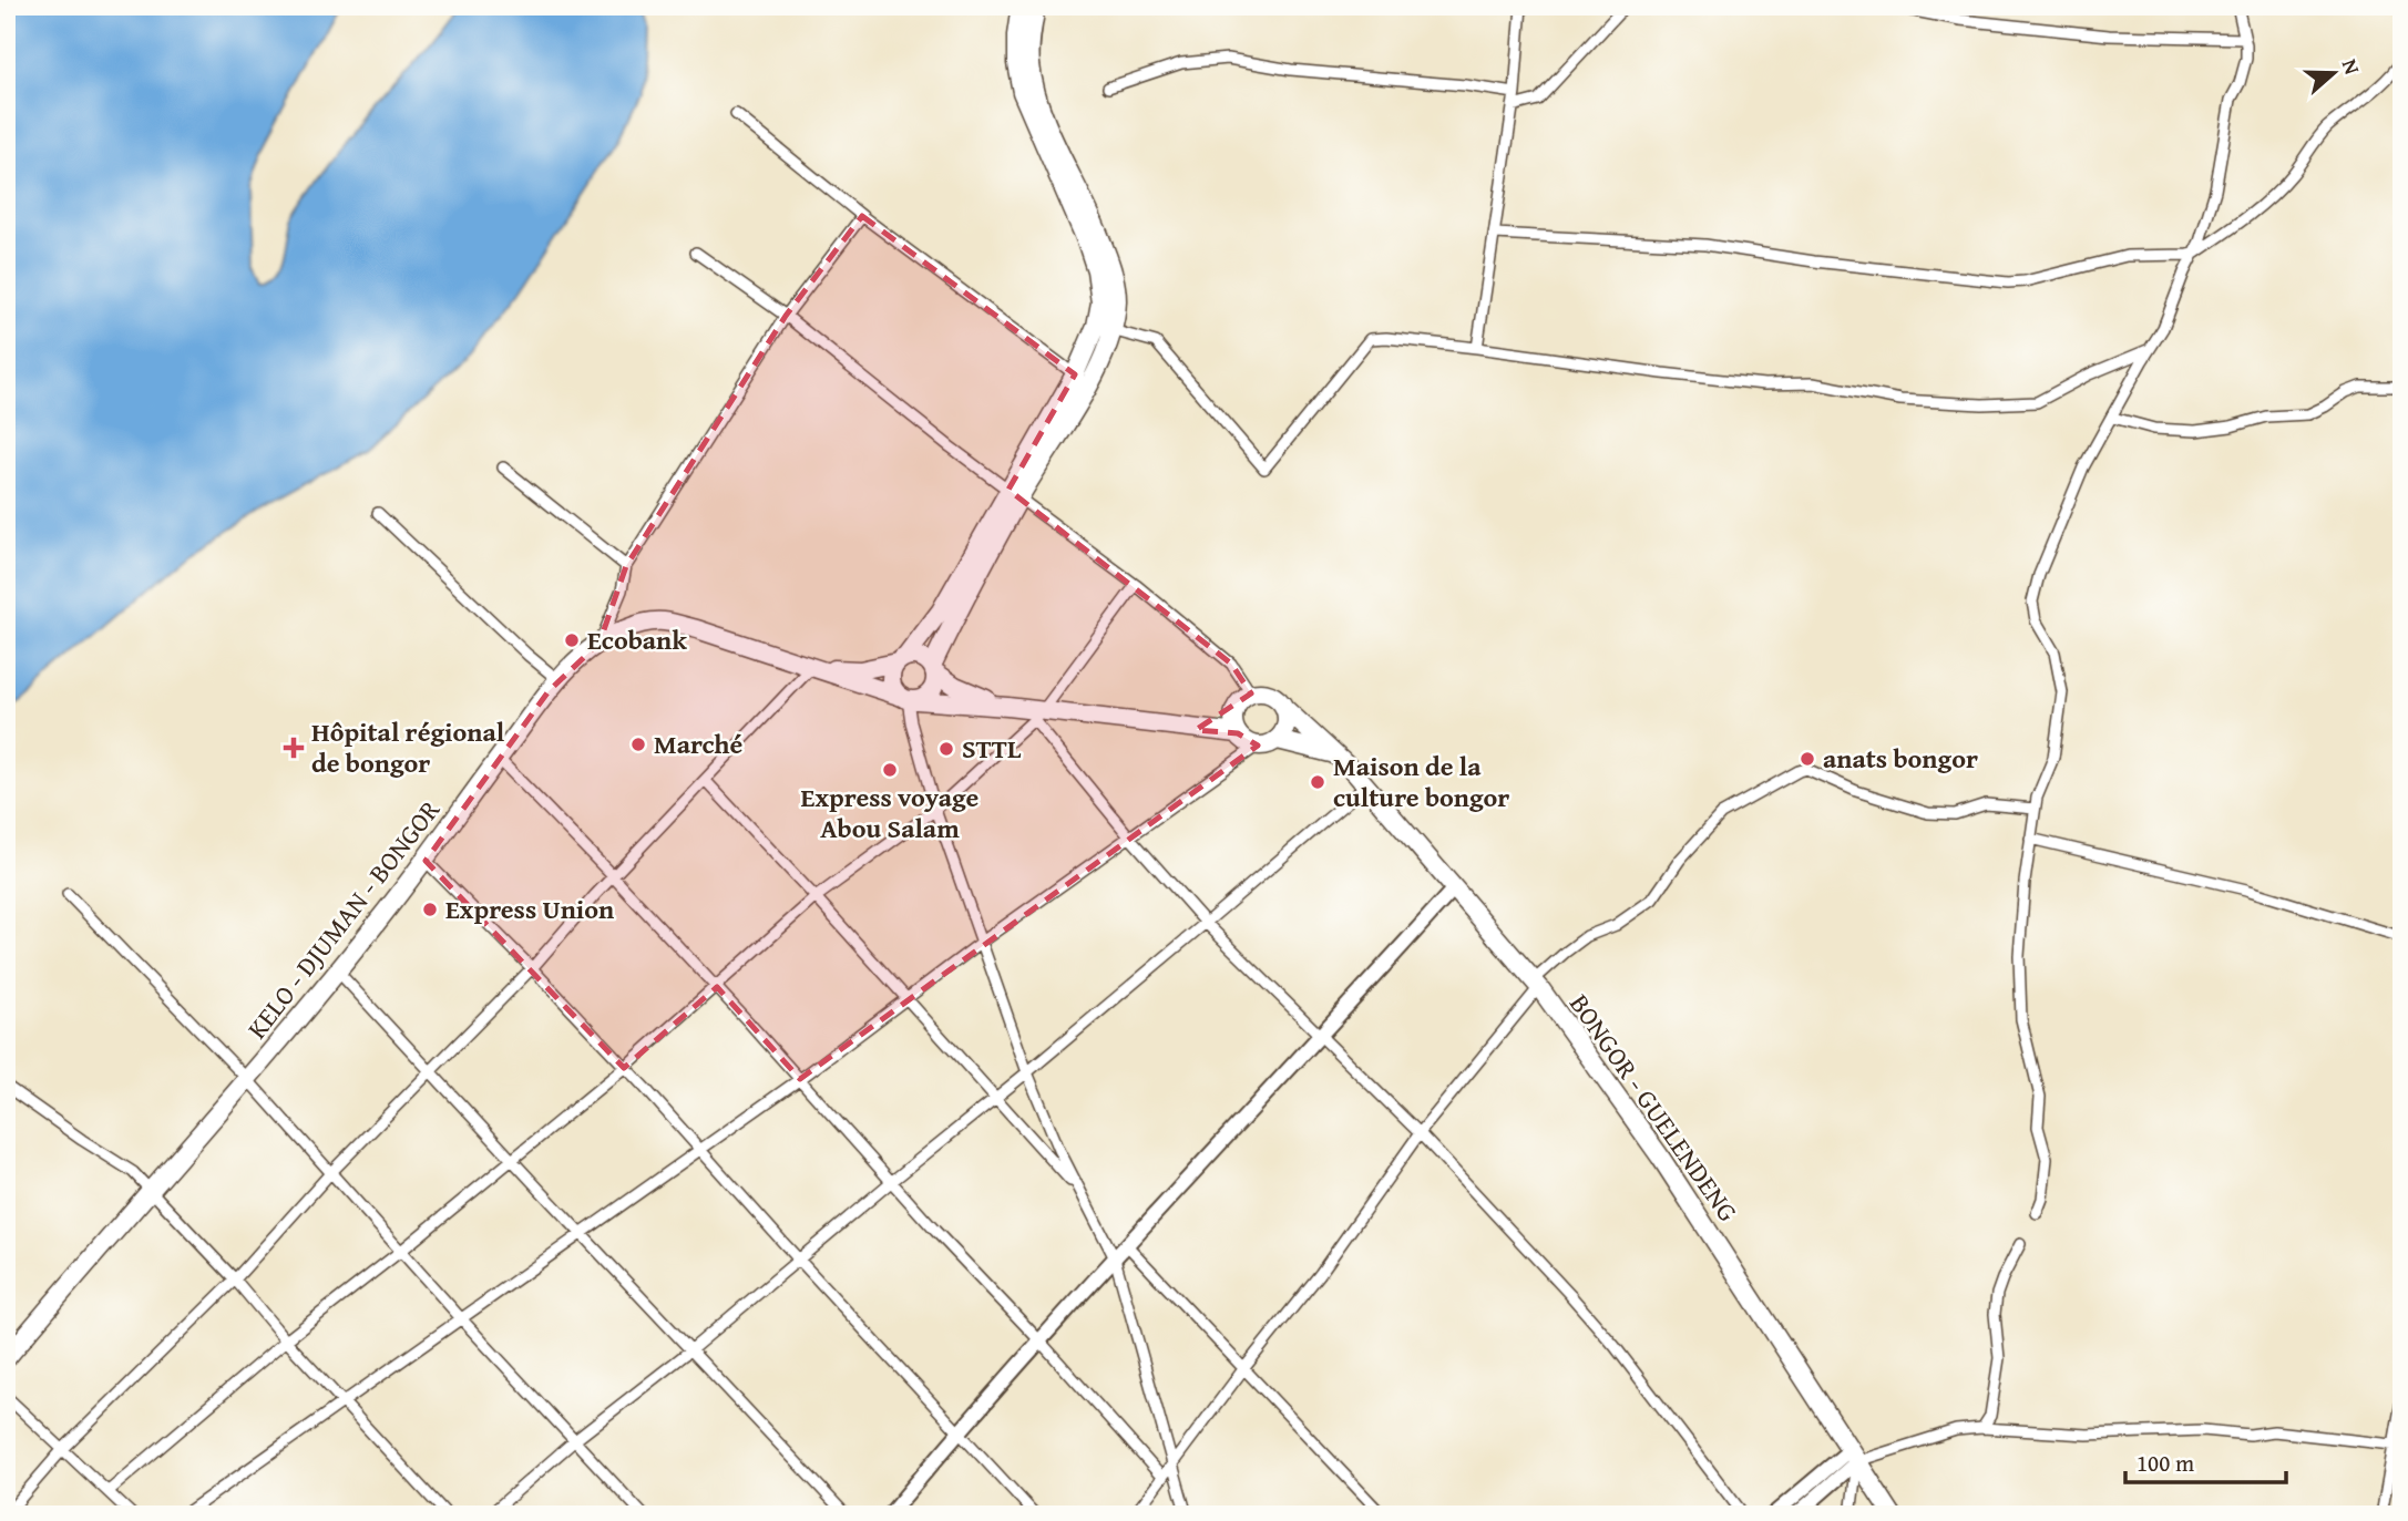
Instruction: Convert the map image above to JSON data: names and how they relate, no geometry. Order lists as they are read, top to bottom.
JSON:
{
  "streets": {
    "highway": ["KELO - DJUMAN - BONGOR", "BONGOR - GUELENDENG"]
  },
  "crossings": [
    ["KELO - DJUMAN - BONGOR", "BONGOR - GUELENDENG"]
  ],
  "places": {
    "other": [
      "Ecobank",
      "Marché",
      "STTL",
      "anats bongor",
      "Express voyage Abou Salam",
      "Maison de la culture bongor",
      "Express Union"
    ],
    "health": ["Hôpital régional de bongor"]
  },
  "scale_bar": "100 m",
  "north": "right"
}
